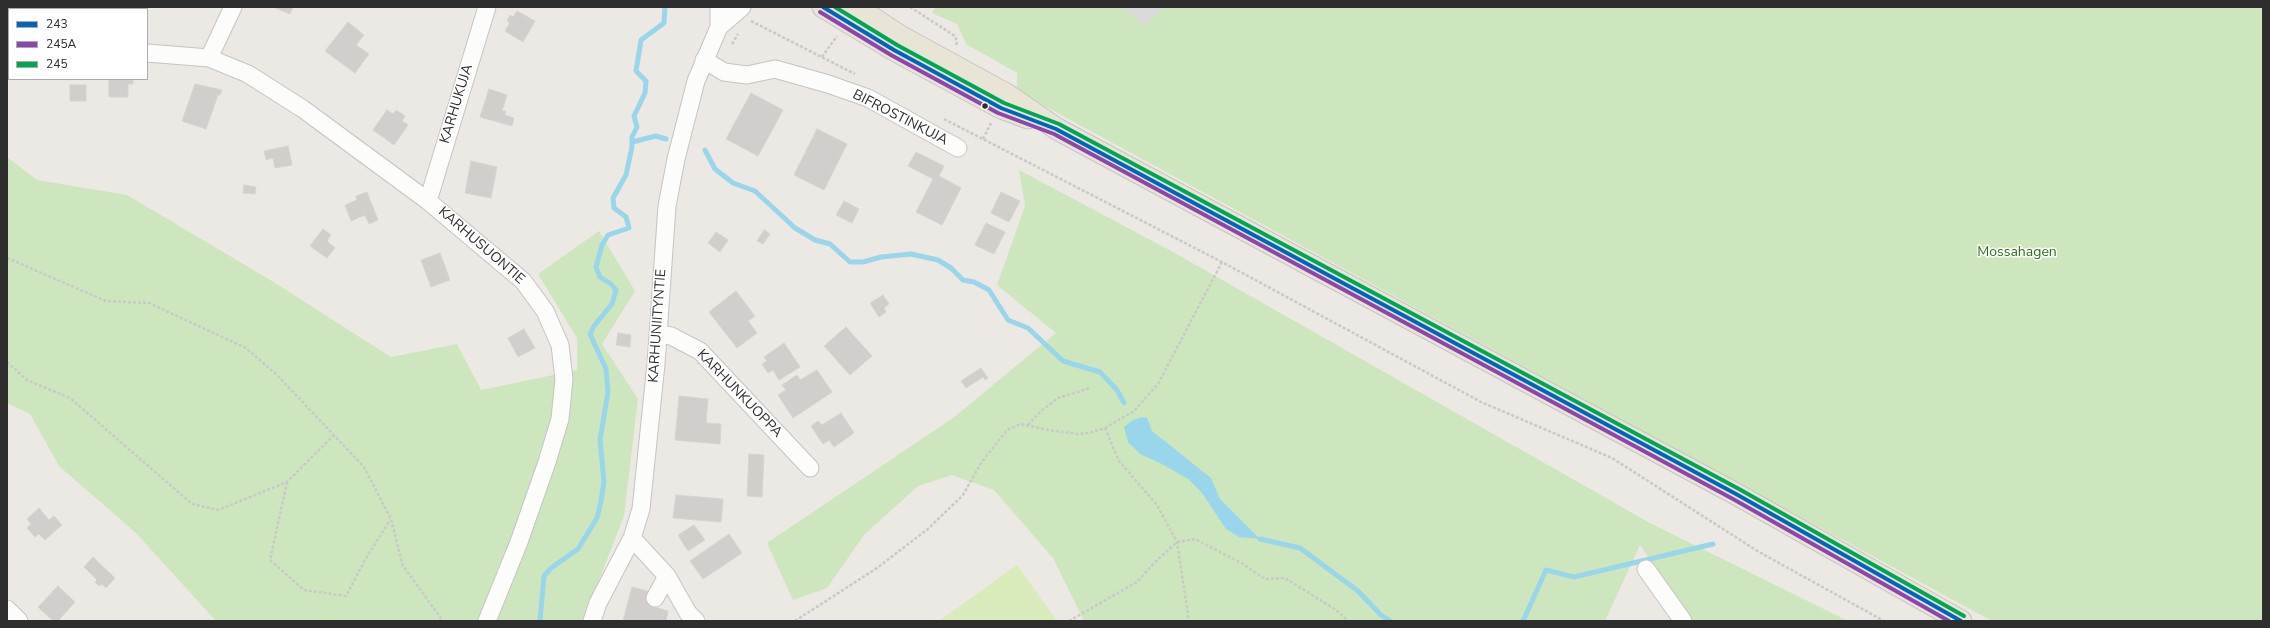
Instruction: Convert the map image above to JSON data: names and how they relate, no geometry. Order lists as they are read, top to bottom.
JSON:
{
  "streets": {
    "street": [
      "KARHUKUJA",
      "BIFROSTINKUJA",
      "KARHUSUONTIE",
      "KARHUNIITYNTIE",
      "KARHUNKUOPPA"
    ]
  },
  "crossings": [
    ["KARHUKUJA", "KARHUSUONTIE"],
    ["BIFROSTINKUJA", "KARHUNIITYNTIE"],
    ["KARHUNIITYNTIE", "KARHUNKUOPPA"]
  ],
  "parks": ["Mossahagen"],
  "lines": ["transit line 243", "transit line 245", "transit line 245A"],
  "legend": ["243", "245A", "245"]
}
